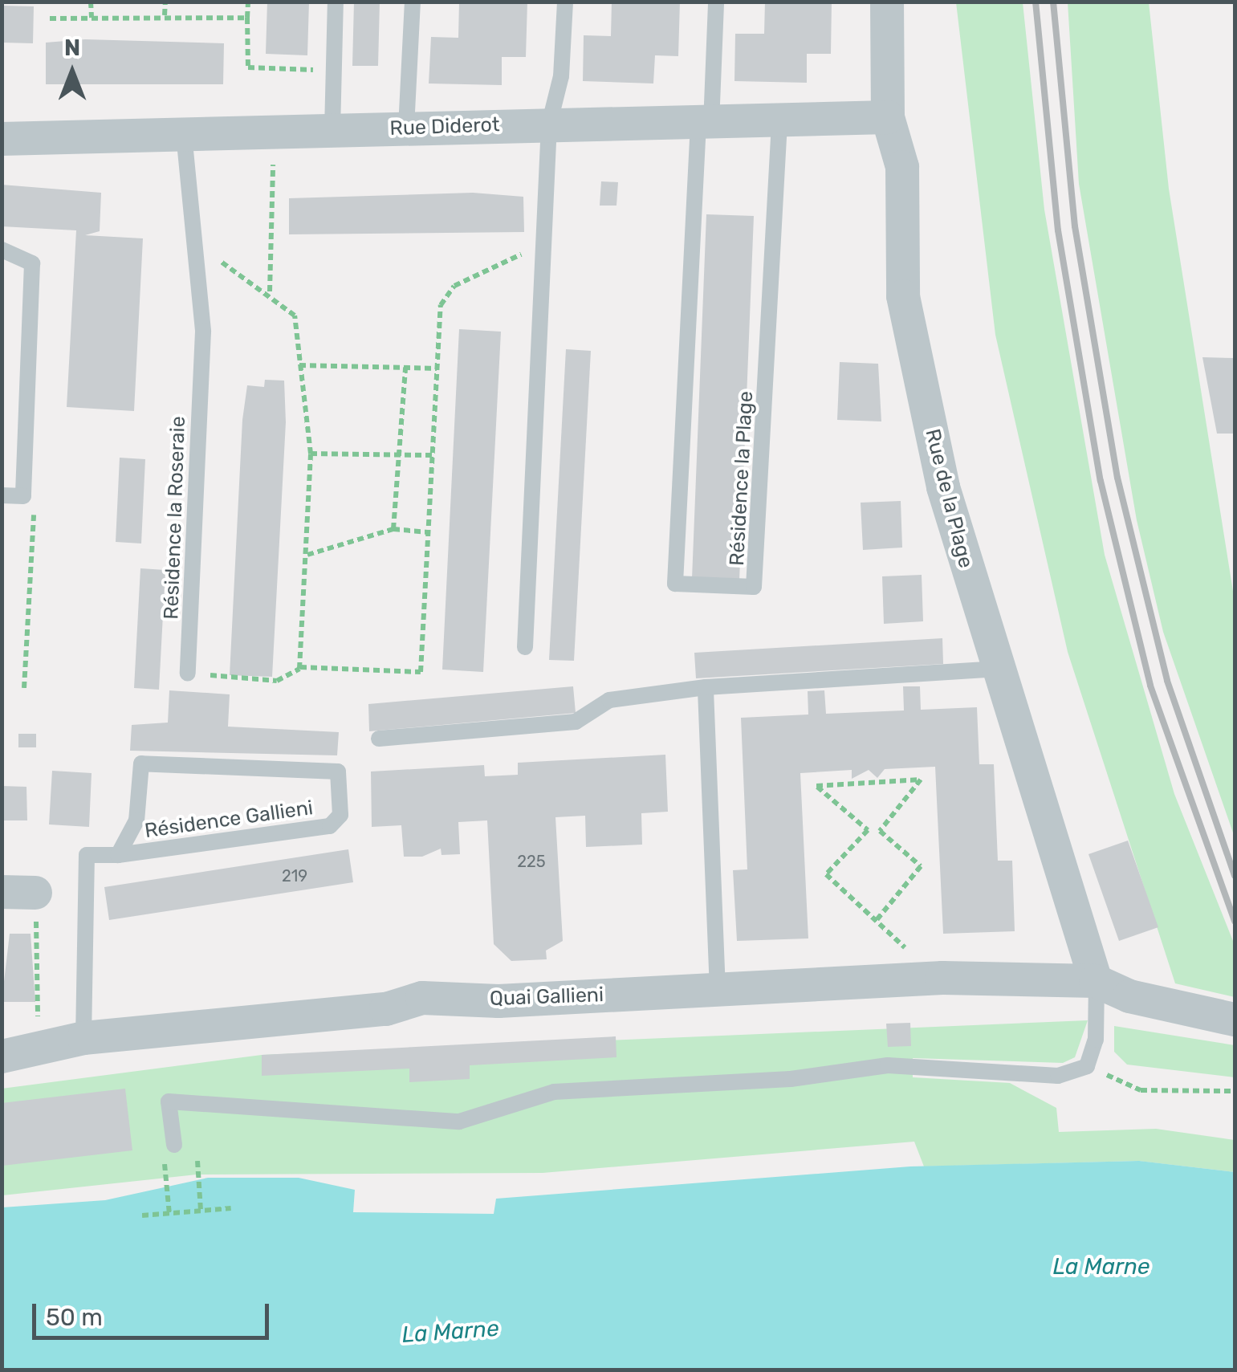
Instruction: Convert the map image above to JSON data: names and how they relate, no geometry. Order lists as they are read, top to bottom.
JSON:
{
  "streets": {
    "street": ["Rue Diderot", "Rue de la Plage", "Quai Gallieni"],
    "lane": ["Résidence la Plage", "Résidence la Roseraie", "Résidence Gallieni"]
  },
  "crossings": [
    ["Rue Diderot", "Résidence la Plage"],
    ["Rue Diderot", "Rue de la Plage"],
    ["Rue Diderot", "Résidence la Roseraie"],
    ["Rue de la Plage", "Quai Gallieni"],
    ["Résidence Gallieni", "Quai Gallieni"]
  ],
  "water": ["La Marne"],
  "house_numbers": ["225", "219"],
  "scale_bar": "50 m",
  "north": "top"
}
